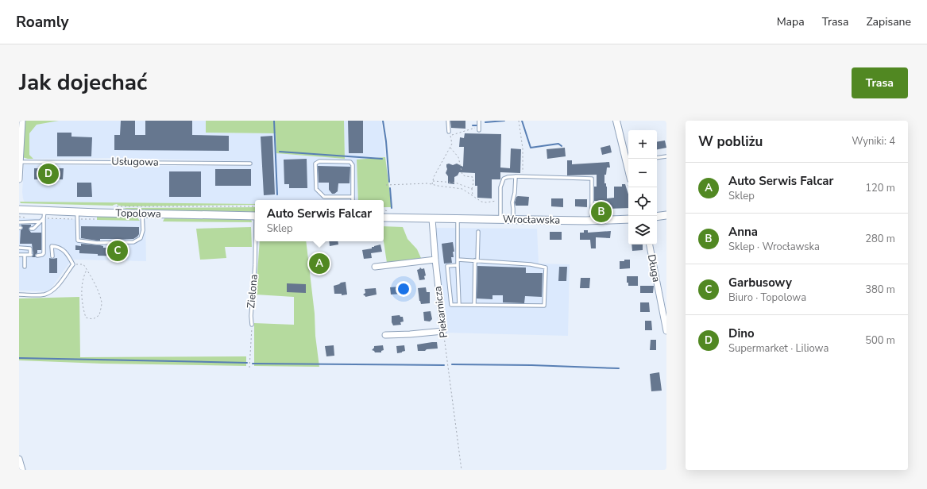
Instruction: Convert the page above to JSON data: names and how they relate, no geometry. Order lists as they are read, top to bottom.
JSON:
{
  "streets": {
    "main road": ["Topolowa", "Wrocławska"],
    "street": ["Długa", "Piekarnicza"],
    "lane": ["Usługowa", "Zielona"]
  },
  "crossings": [
    ["Wrocławska", "Piekarnicza"]
  ],
  "page": {
    "header": "Roamly",
    "nav": ["Mapa", "Trasa", "Zapisane"],
    "title": "Jak dojechać",
    "buttons": "Trasa",
    "heading": ["W pobliżu", "Wyniki: 4"],
    "map_buttons": ["+", "−"],
    "pins": [
      "D",
      "B",
      "C",
      "A"
    ],
    "list": [
      {
        "mark": "A",
        "name": "Auto Serwis Falcar",
        "note": "Sklep",
        "value": "120 m"
      },
      {
        "mark": "B",
        "name": "Anna",
        "note": "Sklep · Wrocławska",
        "value": "280 m"
      },
      {
        "mark": "C",
        "name": "Garbusowy",
        "note": "Biuro · Topolowa",
        "value": "380 m"
      },
      {
        "mark": "D",
        "name": "Dino",
        "note": "Supermarket · Liliowa",
        "value": "500 m"
      }
    ],
    "popup": ["Auto Serwis Falcar", "Sklep"]
  }
}
